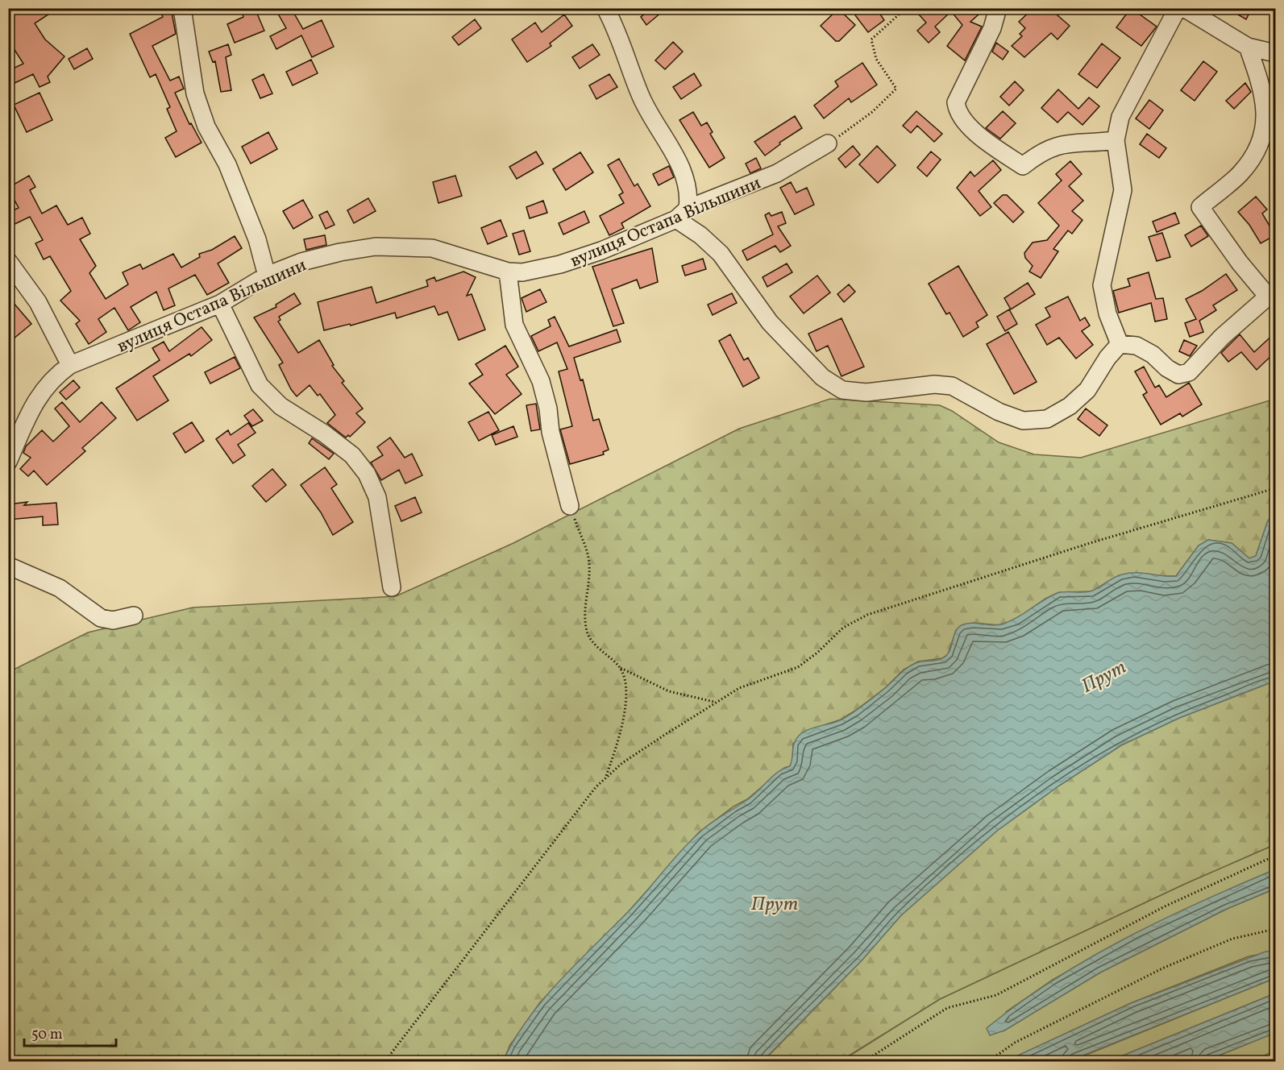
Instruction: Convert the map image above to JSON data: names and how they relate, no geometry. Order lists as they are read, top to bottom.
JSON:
{
  "streets": {
    "street": ["вулиця Остапа Вільшини"]
  },
  "water": ["Прут"],
  "scale_bar": "50 m"
}
